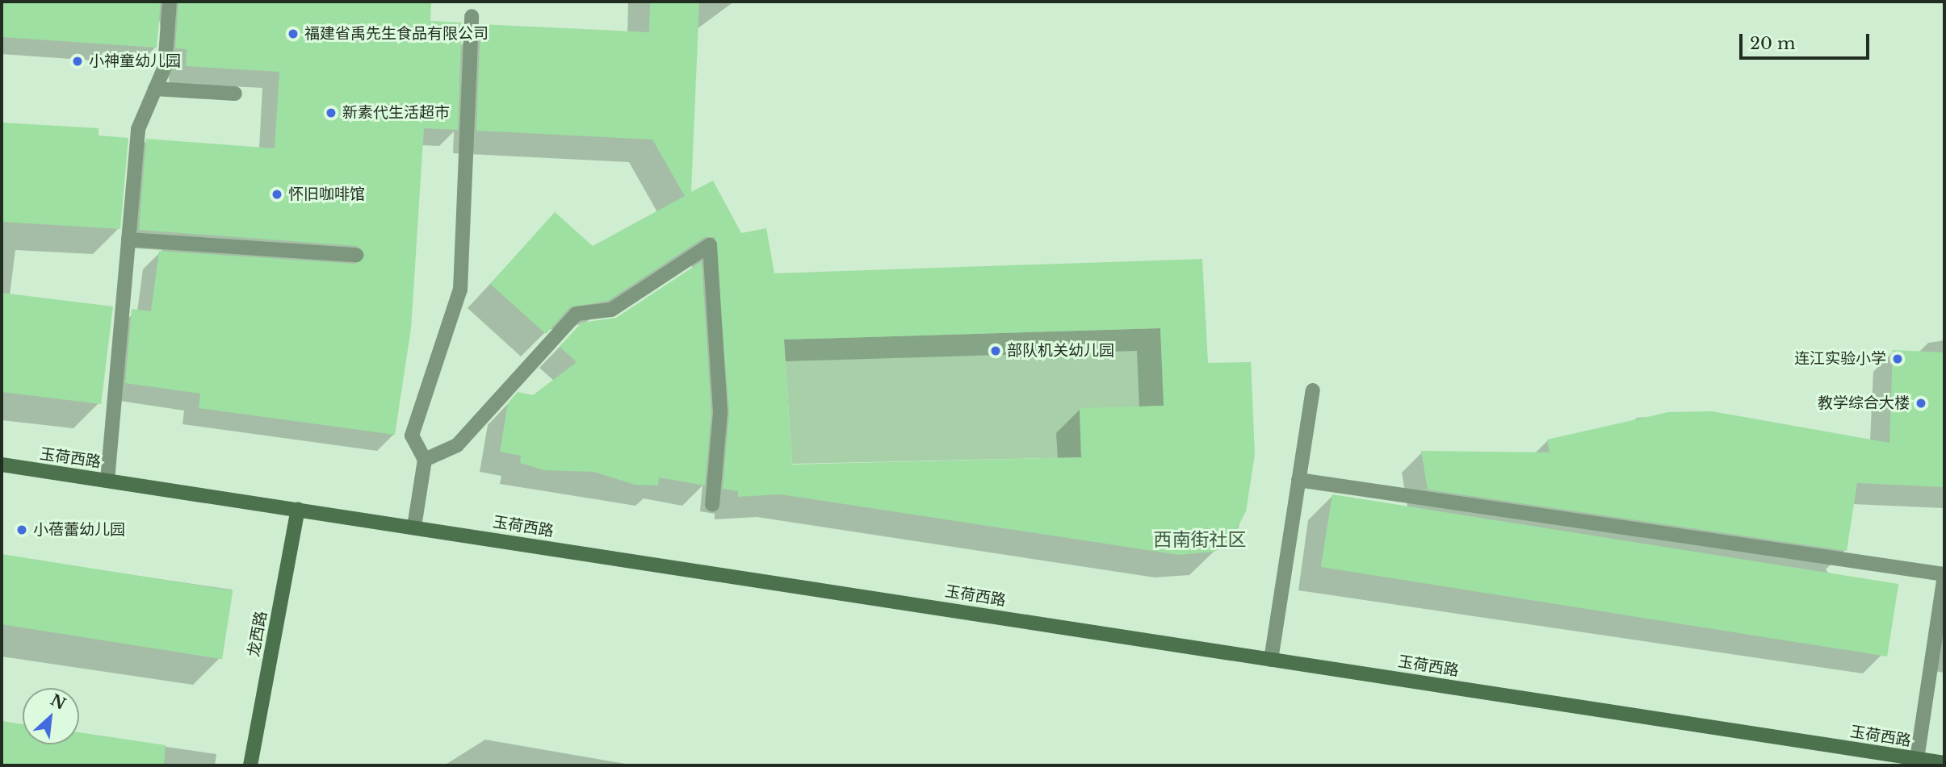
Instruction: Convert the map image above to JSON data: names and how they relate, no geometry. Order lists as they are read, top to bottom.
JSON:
{
  "streets": {
    "main road": ["玉荷西路", "龙西路"]
  },
  "crossings": [
    ["玉荷西路", "龙西路"]
  ],
  "districts": ["西南街社区"],
  "places": [
    "福建省禹先生食品有限公司",
    "小神童幼儿园",
    "新素代生活超市",
    "怀旧咖啡馆",
    "部队机关幼儿园",
    "连江实验小学",
    "教学综合大楼",
    "小蓓蕾幼儿园"
  ],
  "scale_bar": "20 m",
  "north": "top right"
}
